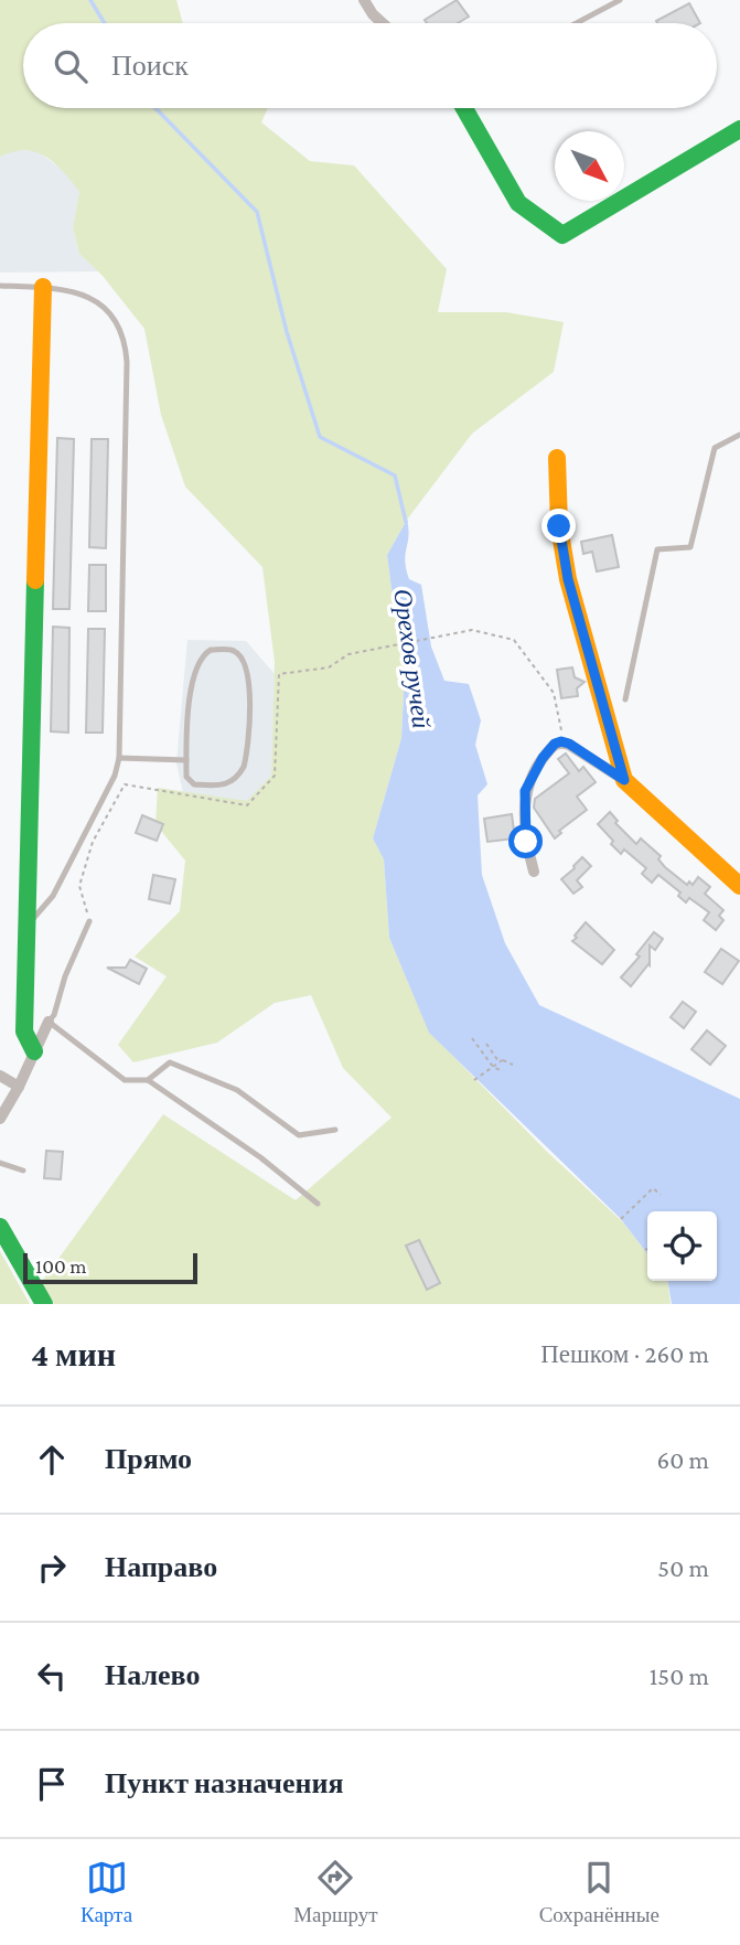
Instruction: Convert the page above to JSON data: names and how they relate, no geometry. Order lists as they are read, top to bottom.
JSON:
{
  "water": ["Орехов ручей"],
  "scale_bar": "100 m",
  "north": "bottom right",
  "page": {
    "search": "Поиск",
    "scale": "100 m",
    "heading": ["4 мин", "Пешком · 260 m"],
    "list": [
      ["Прямо", "60 m"],
      ["Направо", "50 m"],
      ["Налево", "150 m"],
      "Пункт назначения"
    ],
    "nav": ["Карта", "Маршрут", "Сохранённые"]
  }
}
